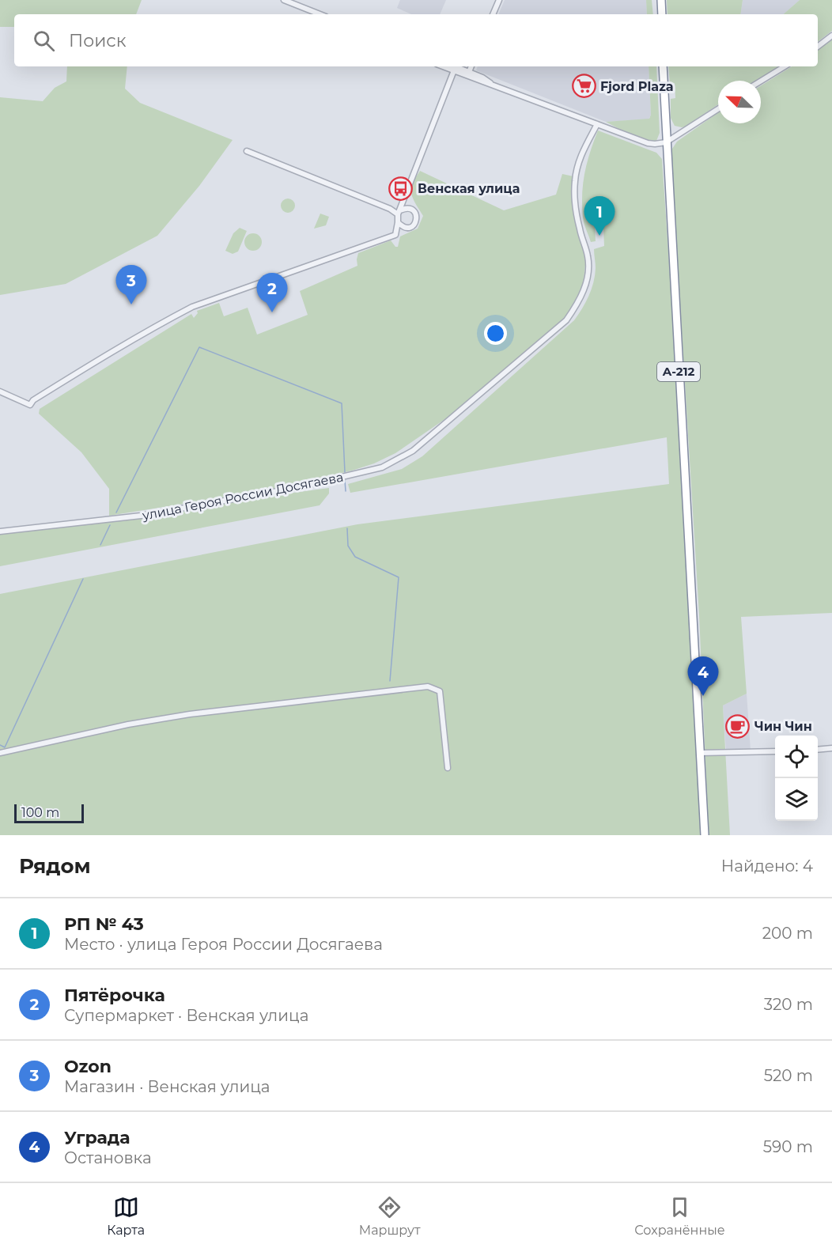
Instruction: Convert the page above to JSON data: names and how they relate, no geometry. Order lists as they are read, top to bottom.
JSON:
{
  "streets": {
    "highway": ["А-212"],
    "street": ["улица Героя России Досягаева"]
  },
  "places": {
    "supermarket": ["Fjord Plaza"],
    "bus stop": ["Венская улица"],
    "cafe": ["Чин Чин"]
  },
  "scale_bar": "100 m",
  "north": "top left",
  "page": {
    "search": "Поиск",
    "pins": [
      "1",
      "3",
      "2",
      "4"
    ],
    "scale": "100 m",
    "heading": ["Рядом", "Найдено: 4"],
    "list": [
      {
        "mark": "1",
        "name": "РП № 43",
        "note": "Место · улица Героя России Досягаева",
        "value": "200 m"
      },
      {
        "mark": "2",
        "name": "Пятёрочка",
        "note": "Супермаркет · Венская улица",
        "value": "320 m"
      },
      {
        "mark": "3",
        "name": "Ozon",
        "note": "Магазин · Венская улица",
        "value": "520 m"
      },
      {
        "mark": "4",
        "name": "Уграда",
        "note": "Остановка",
        "value": "590 m"
      }
    ],
    "nav": ["Карта", "Маршрут", "Сохранённые"]
  }
}
